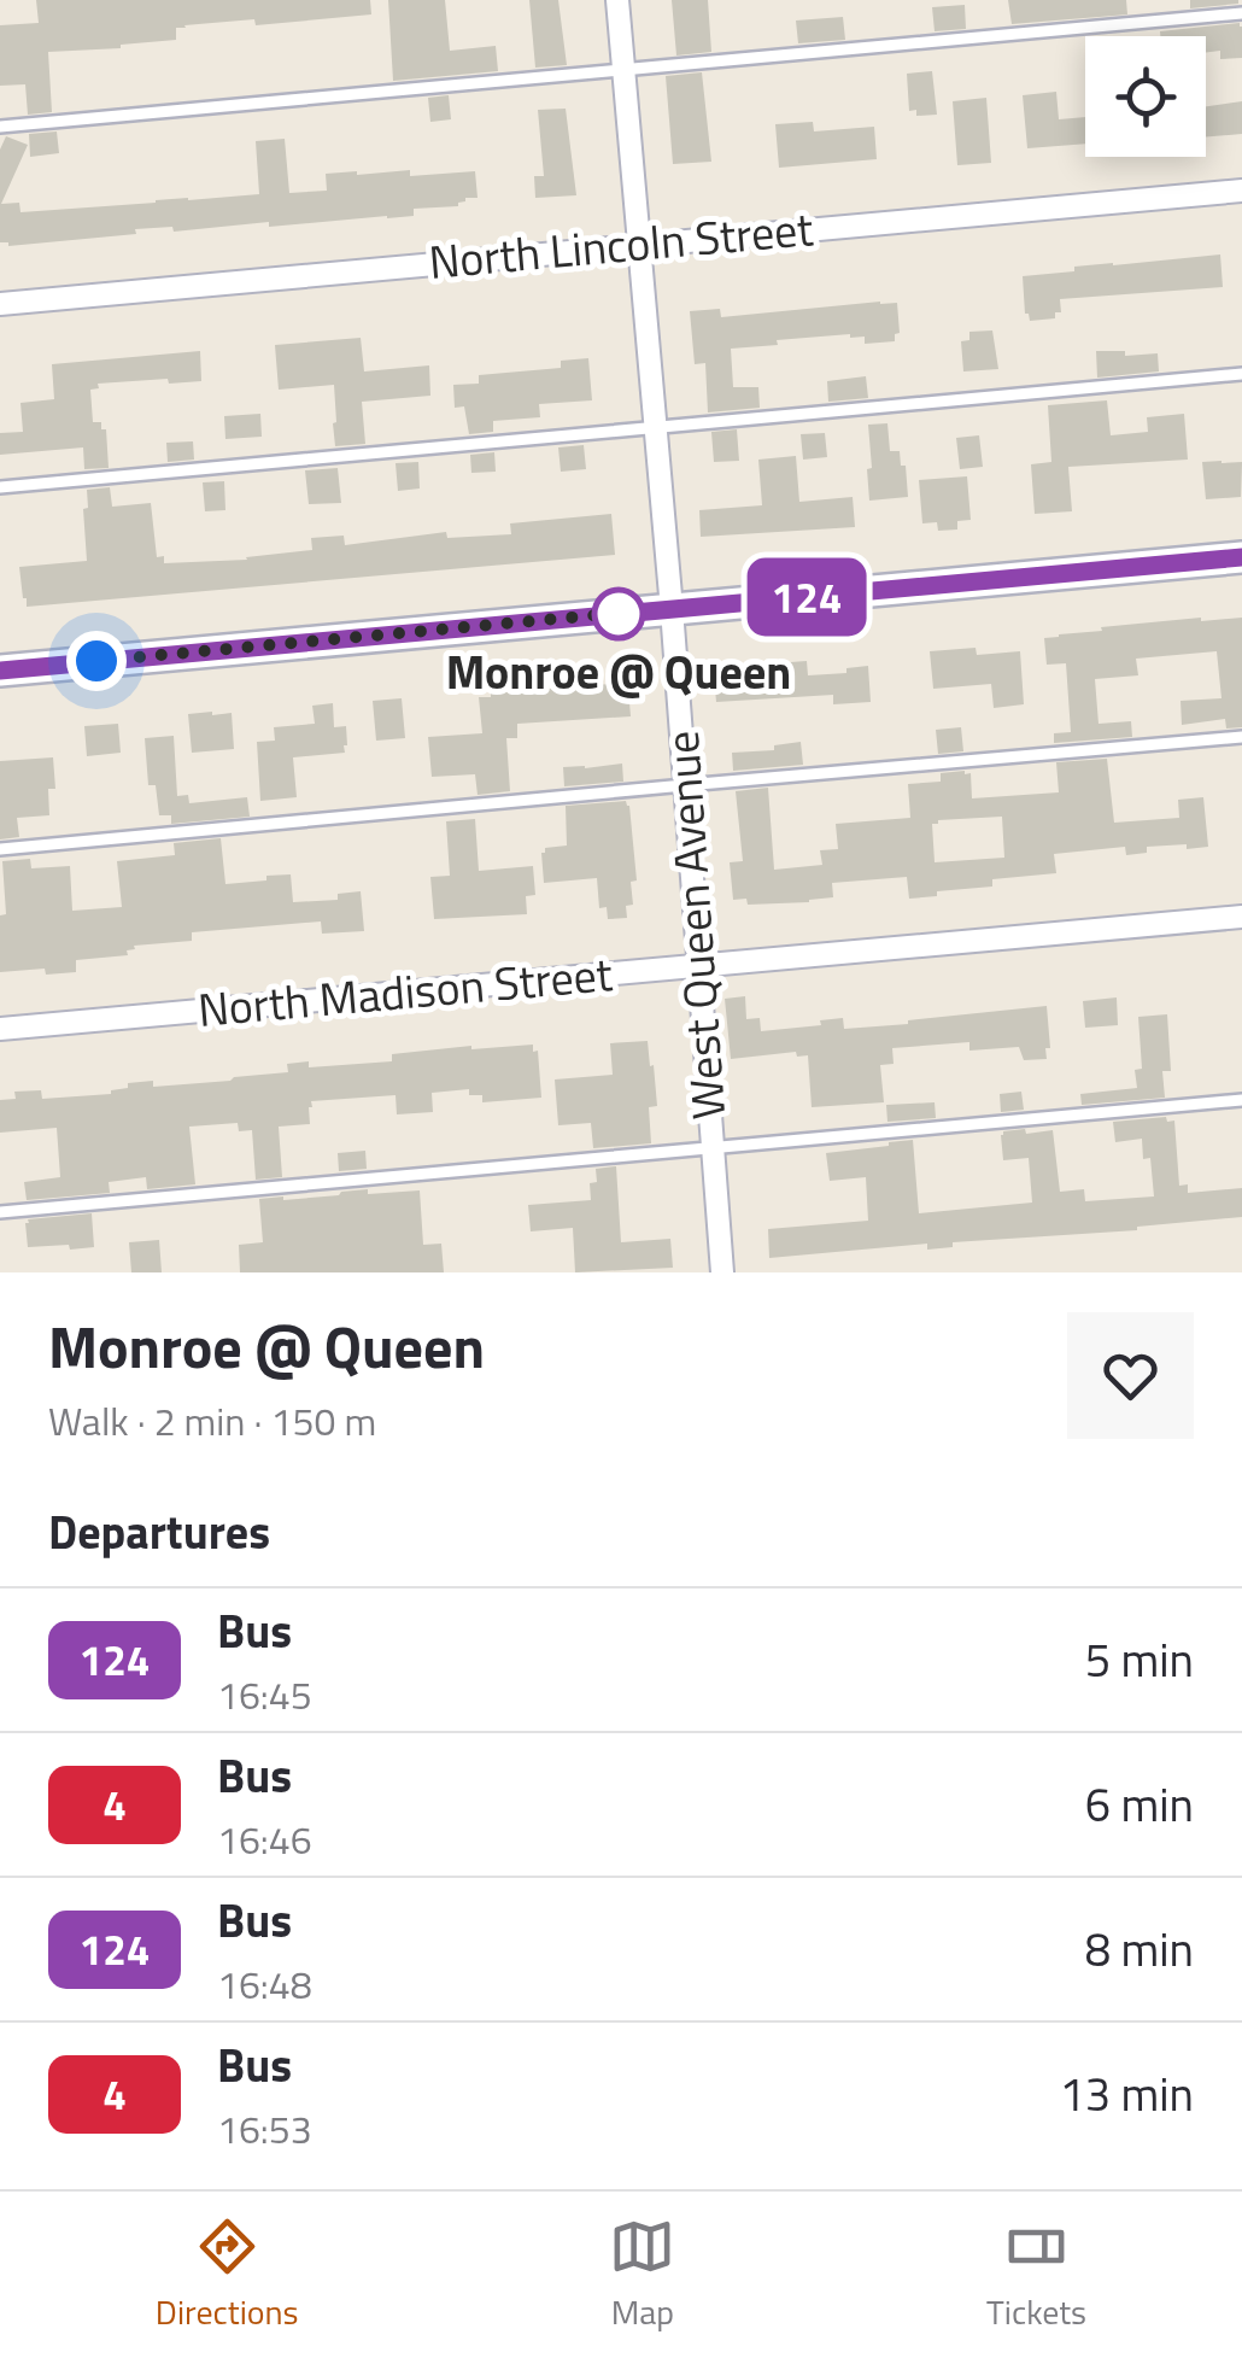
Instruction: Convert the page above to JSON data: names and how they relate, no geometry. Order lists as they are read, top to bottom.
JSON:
{
  "streets": {
    "street": ["North Lincoln Street", "West Queen Avenue", "North Madison Street"]
  },
  "crossings": [
    ["North Lincoln Street", "West Queen Avenue"],
    ["West Queen Avenue", "North Madison Street"]
  ],
  "places": ["Monroe @ Queen"],
  "lines": ["bus line 124"],
  "page": {
    "on_map": "124",
    "heading": [
      ["Monroe @ Queen", "Walk · 2 min · 150 m"],
      "Departures"
    ],
    "list": [
      {
        "mark": "124",
        "name": "Bus",
        "note": "16:45",
        "value": "5 min"
      },
      {
        "mark": "4",
        "name": "Bus",
        "note": "16:46",
        "value": "6 min"
      },
      {
        "mark": "124",
        "name": "Bus",
        "note": "16:48",
        "value": "8 min"
      },
      {
        "mark": "4",
        "name": "Bus",
        "note": "16:53",
        "value": "13 min"
      }
    ],
    "tabs": ["Directions", "Map", "Tickets"]
  }
}
